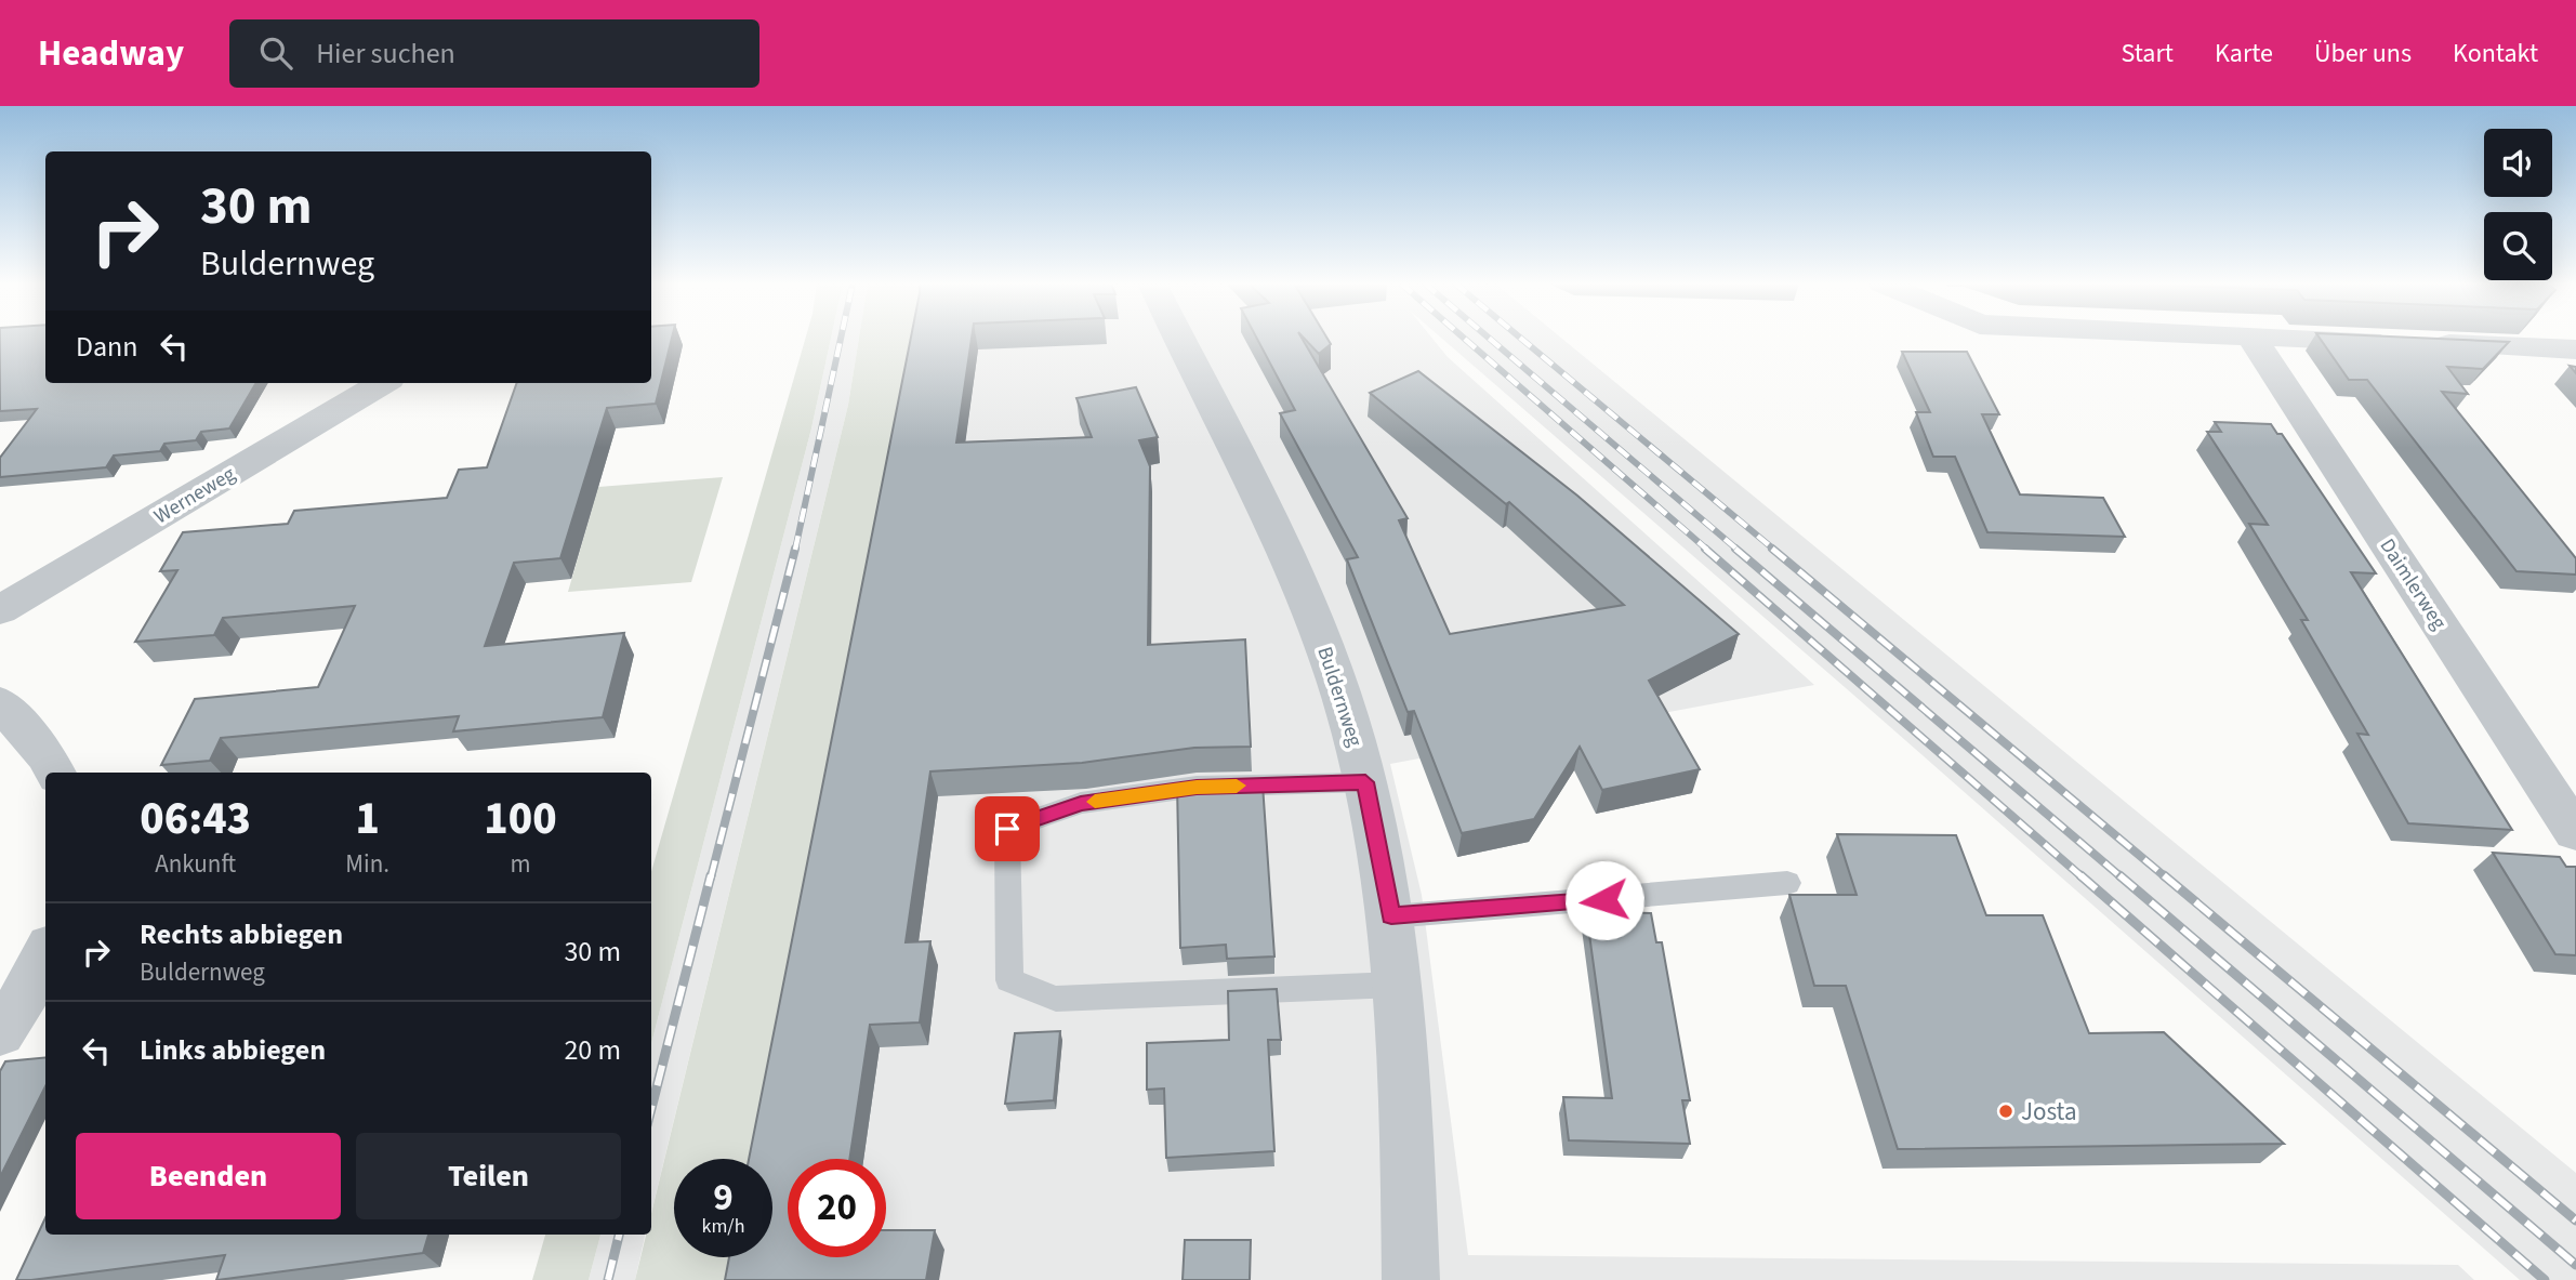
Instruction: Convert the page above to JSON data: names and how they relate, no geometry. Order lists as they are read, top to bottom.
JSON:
{
  "streets": {
    "street": ["Werneweg", "Daimlerweg", "Buldernweg"]
  },
  "places": ["Josta"],
  "page": {
    "header": "Headway",
    "search": "Hier suchen",
    "nav": [
      "Start",
      "Karte",
      "Über uns",
      "Kontakt"
    ],
    "turn": ["30 m", "Buldernweg"],
    "then": "Dann",
    "eta": [
      "06:43",
      "Ankunft",
      "1",
      "Min.",
      "100",
      "m"
    ],
    "list": [
      {
        "name": "Rechts abbiegen",
        "note": "Buldernweg",
        "value": "30 m"
      },
      {
        "name": "Links abbiegen",
        "value": "20 m"
      }
    ],
    "buttons": ["Beenden", "Teilen"],
    "speed": "9 km/h",
    "limit": "20"
  }
}
